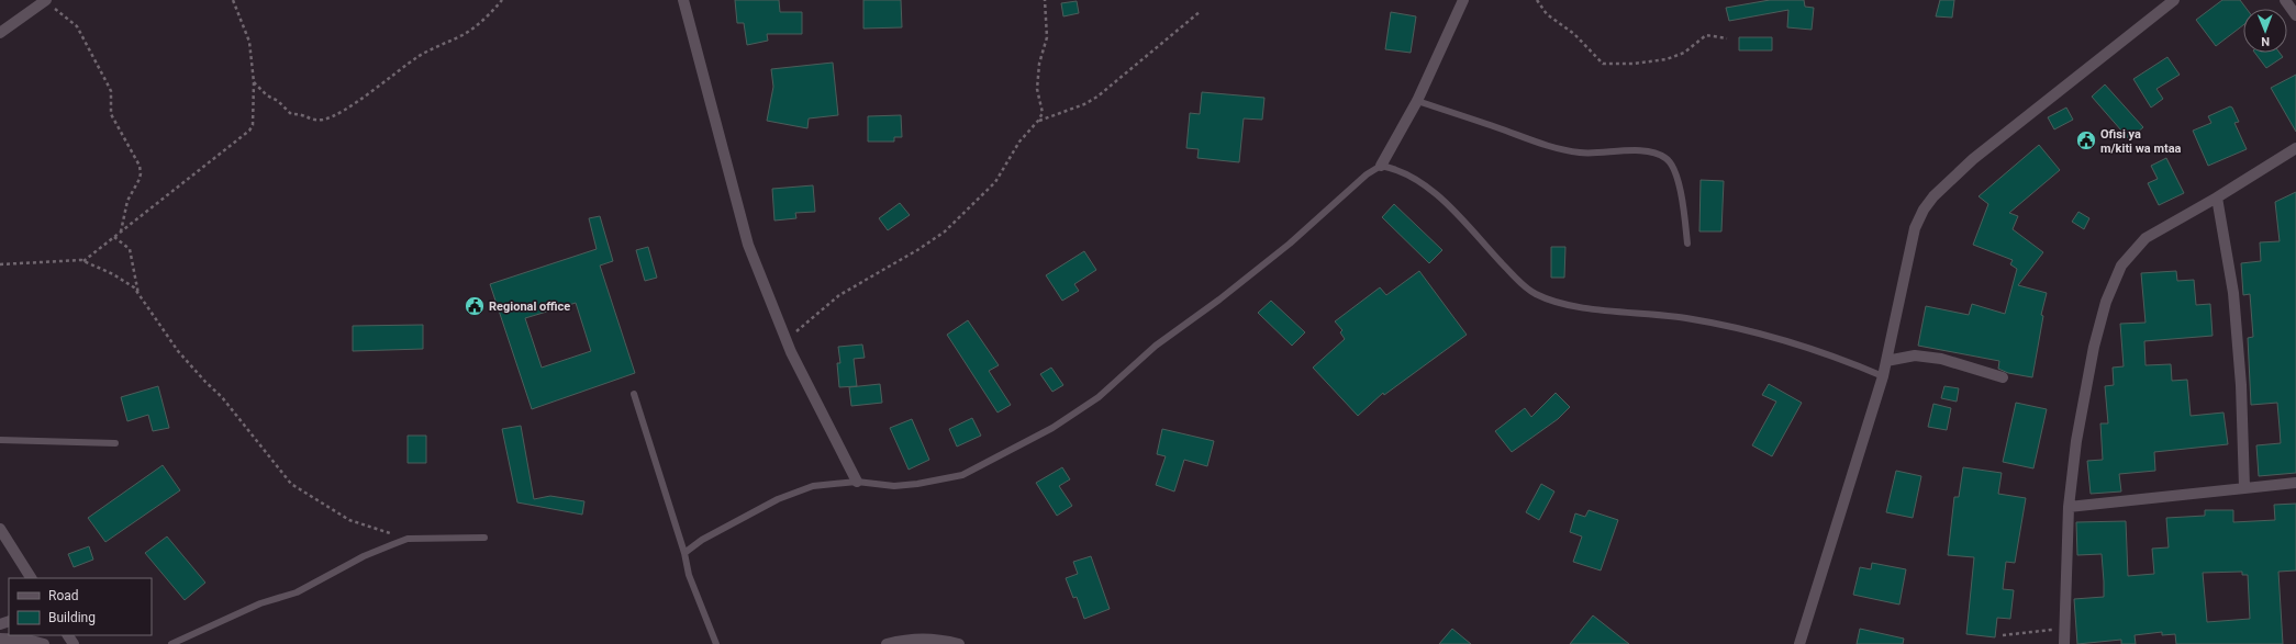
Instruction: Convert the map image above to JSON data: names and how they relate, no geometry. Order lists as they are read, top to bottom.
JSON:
{
  "places": {
    "public building": ["Ofisi ya m/kiti wa mtaa", "Regional office"]
  },
  "legend": ["Road", "Building"],
  "north": "bottom"
}
